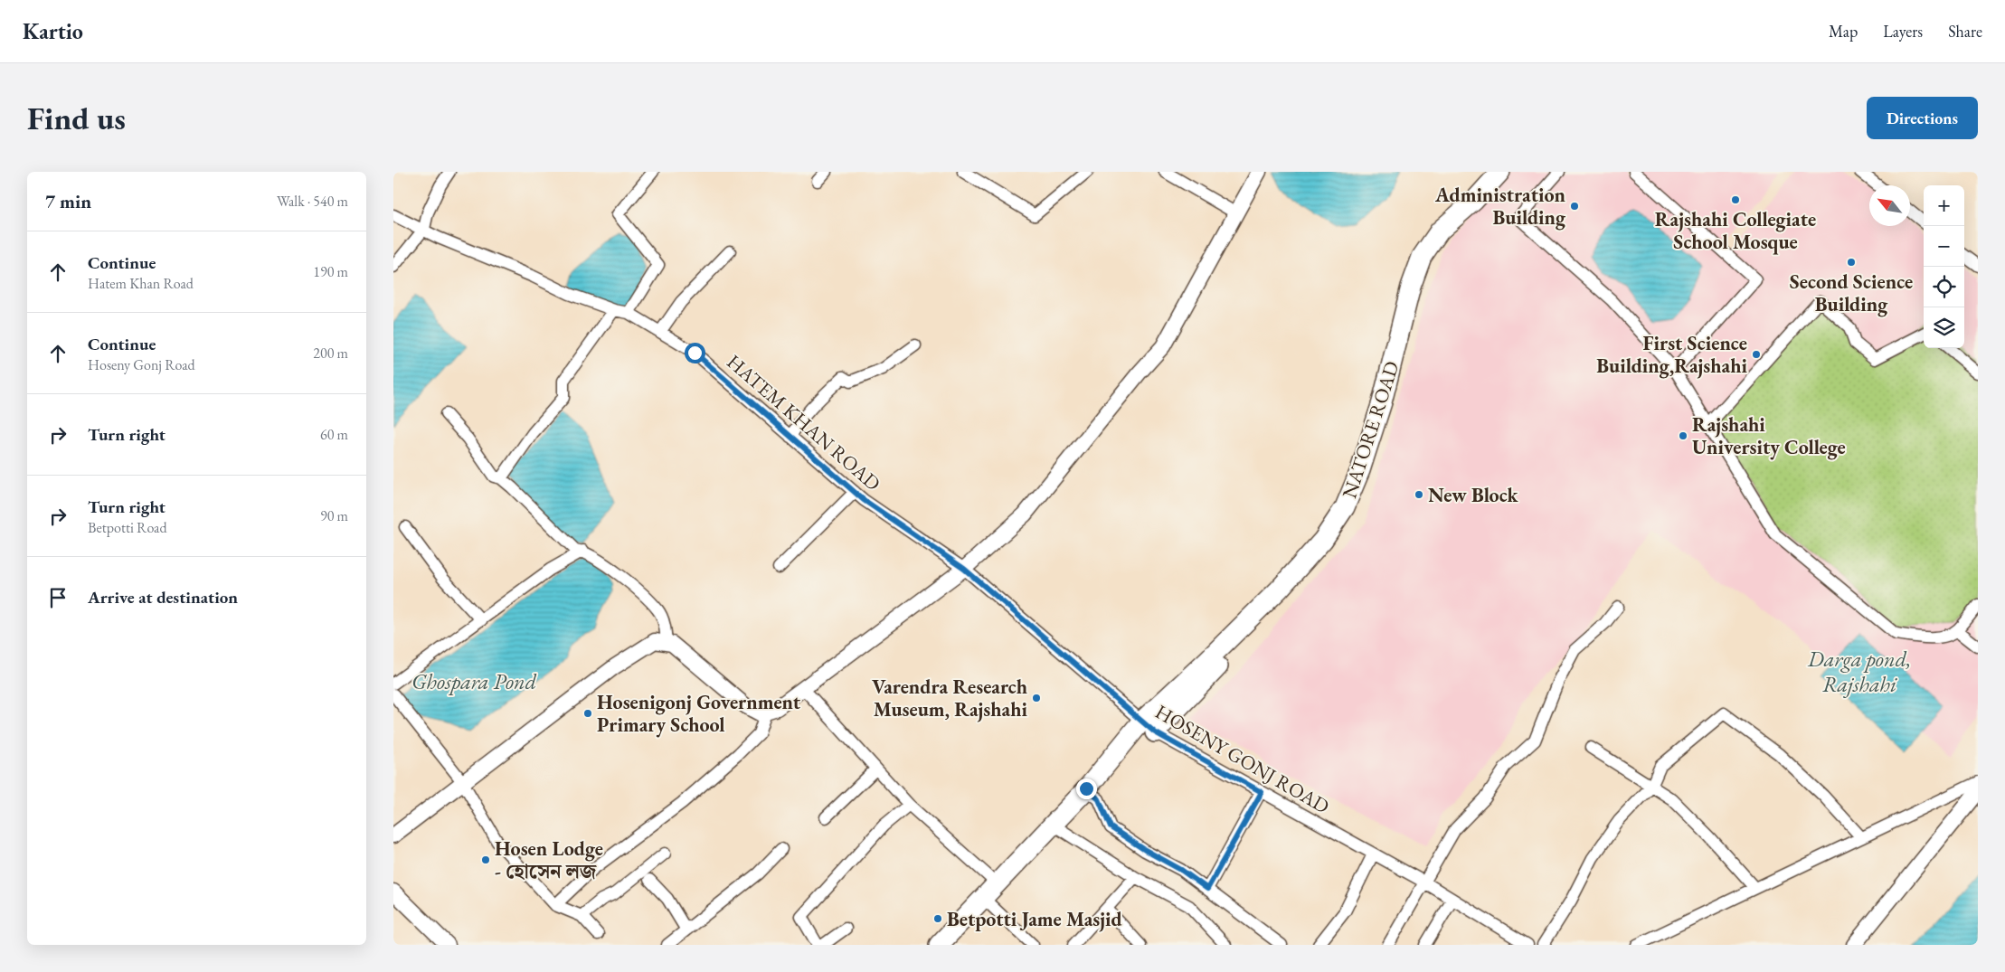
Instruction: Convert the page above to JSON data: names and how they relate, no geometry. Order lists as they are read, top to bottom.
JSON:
{
  "streets": {
    "highway": ["NATORE ROAD"],
    "street": ["HATEM KHAN ROAD", "HOSENY GONJ ROAD"]
  },
  "crossings": [
    ["HATEM KHAN ROAD", "HOSENY GONJ ROAD"],
    ["NATORE ROAD", "HOSENY GONJ ROAD"]
  ],
  "water": ["Darga pond, Rajshahi", "Ghospara Pond"],
  "places": [
    "Rajshahi Collegiate School Mosque",
    "Administration Building",
    "Second Science Building",
    "First Science Building,Rajshahi",
    "Rajshahi University College",
    "New Block",
    "Varendra Research Museum, Rajshahi",
    "Hosenigonj Government Primary School",
    "Hosen Lodge - হোসেন লজ",
    "Betpotti Jame Masjid"
  ],
  "north": "top left",
  "page": {
    "header": "Kartio",
    "nav": ["Map", "Layers", "Share"],
    "buttons": "Directions",
    "title": "Find us",
    "heading": ["7 min", "Walk · 540 m"],
    "map_buttons": ["+", "−"],
    "list": [
      ["Continue", "Hatem Khan Road", "190 m"],
      ["Continue", "Hoseny Gonj Road", "200 m"],
      ["Turn right", "60 m"],
      ["Turn right", "Betpotti Road", "90 m"],
      "Arrive at destination"
    ]
  }
}
